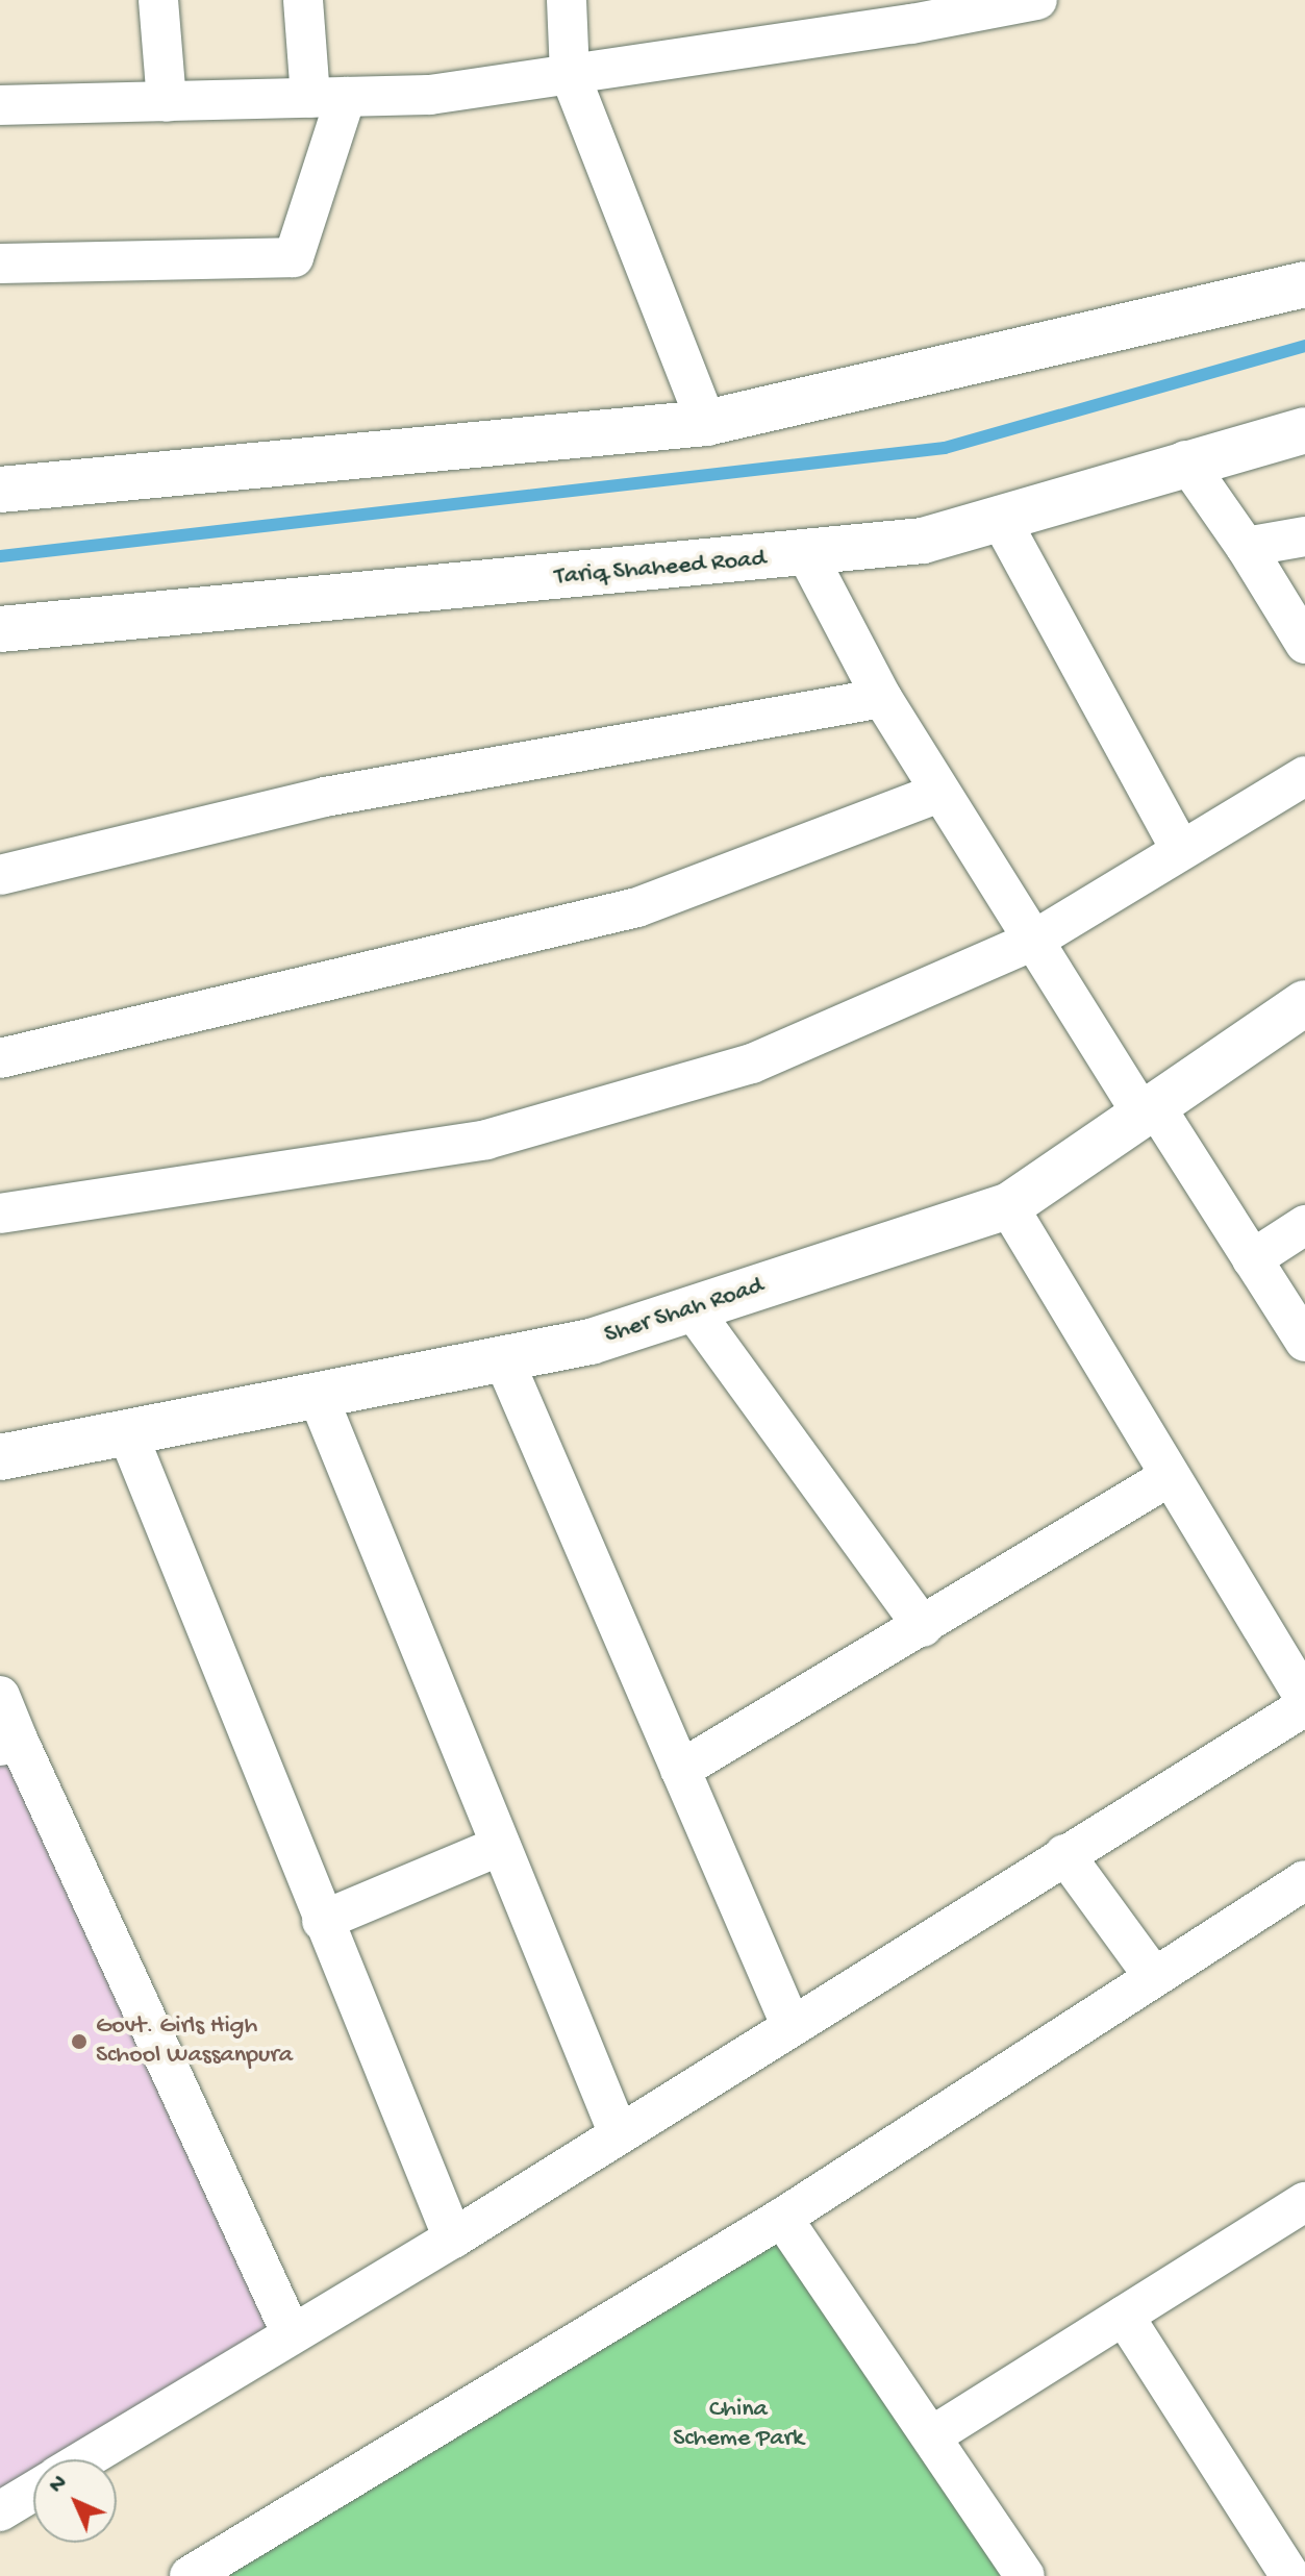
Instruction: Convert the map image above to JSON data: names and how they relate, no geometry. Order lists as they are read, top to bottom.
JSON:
{
  "streets": {
    "main road": ["Tariq Shaheed Road", "Sher Shah Road"]
  },
  "parks": ["China Scheme Park"],
  "places": ["Govt. Girls High School Wassanpura"],
  "north": "top left"
}
